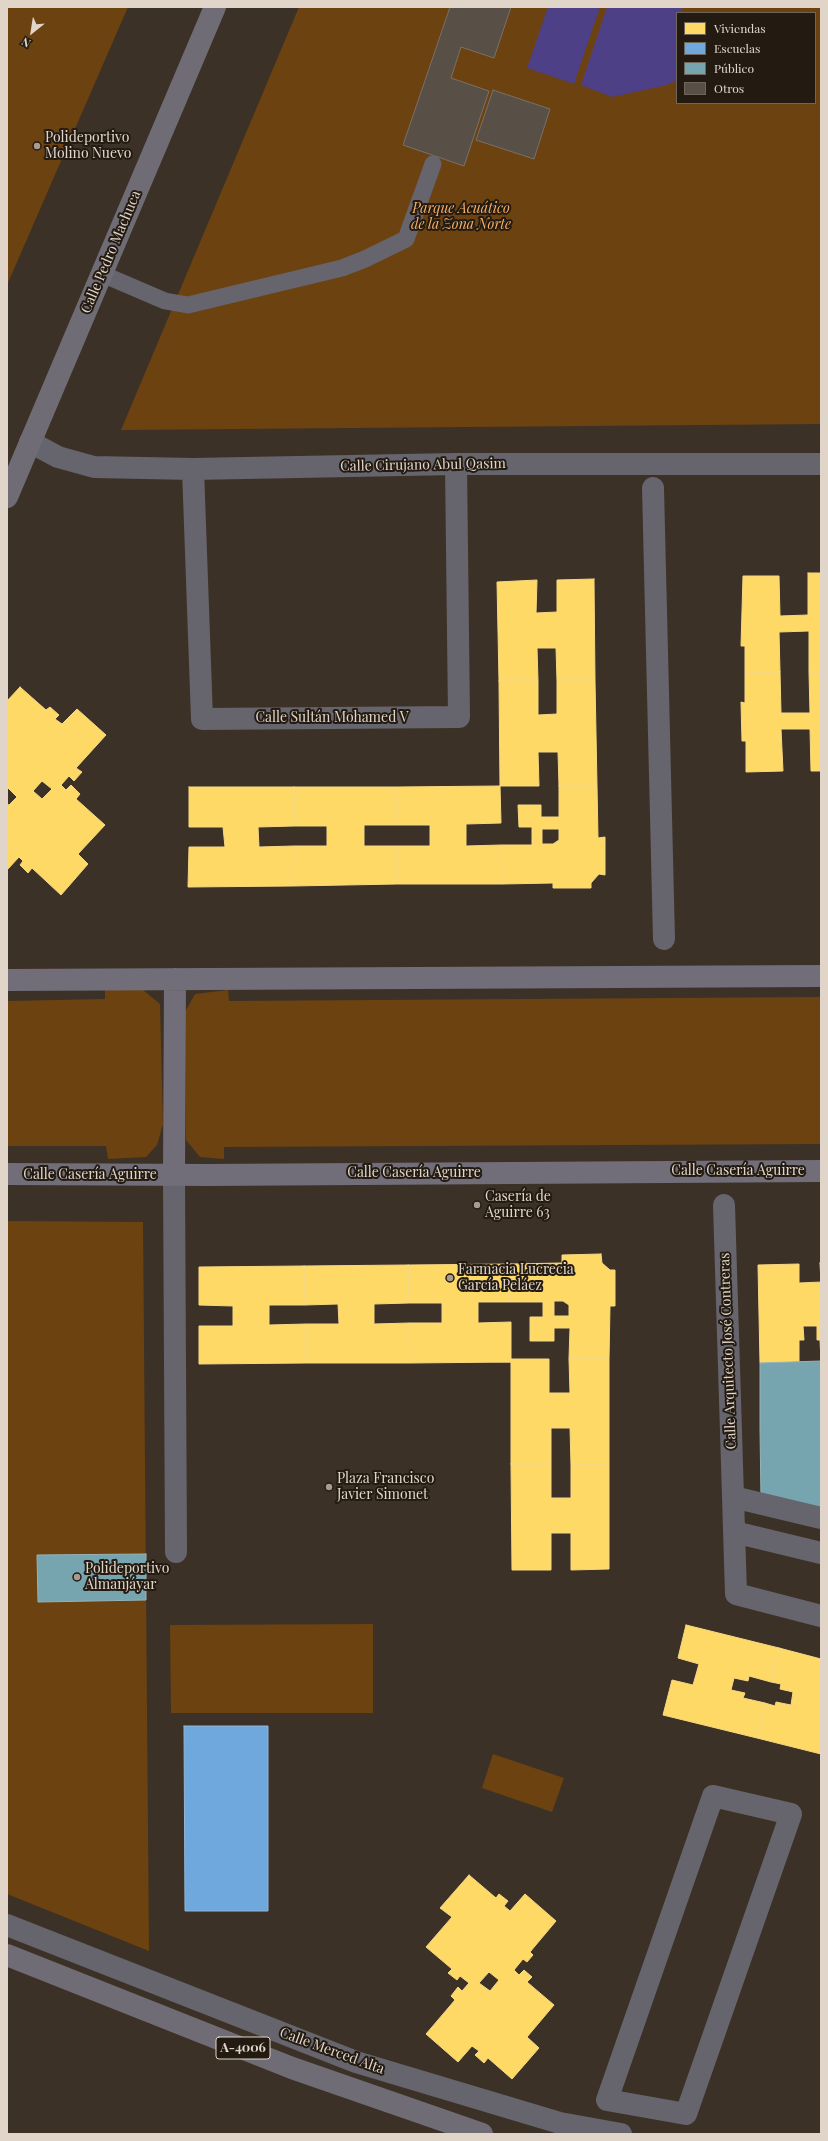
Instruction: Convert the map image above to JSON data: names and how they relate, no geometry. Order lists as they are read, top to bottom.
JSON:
{
  "streets": {
    "main road": [
      "Calle Pedro Machuca",
      "Calle Casería Aguirre",
      "A-4006",
      "Calle Merced Alta"
    ],
    "street": ["Calle Cirujano Abul Qasim", "Calle Sultán Mohamed V", "Calle Arquitecto José Contreras"]
  },
  "crossings": [
    ["Calle Pedro Machuca", "Calle Cirujano Abul Qasim"],
    ["Calle Cirujano Abul Qasim", "Calle Sultán Mohamed V"]
  ],
  "parks": ["Parque Acuático de la Zona Norte"],
  "places": [
    "Polideportivo Molino Nuevo",
    "Casería de Aguirre 63",
    "Farmacia Lucrecia García Peláez",
    "Plaza Francisco Javier Simonet",
    "Polideportivo Almanjáyar"
  ],
  "legend": [
    "Viviendas",
    "Escuelas",
    "Público",
    "Otros"
  ],
  "north": "bottom left"
}
